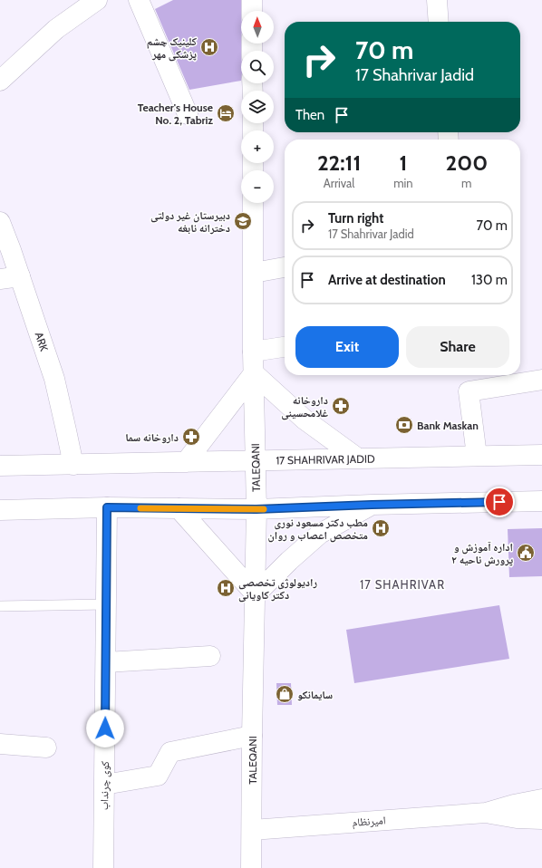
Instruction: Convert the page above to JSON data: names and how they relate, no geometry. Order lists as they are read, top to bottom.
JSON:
{
  "streets": {
    "main road": [
      "ARK",
      "17 SHAHRIVAR JADID",
      "TALEQANI",
      "کوی چرنداب",
      "امیرنظام"
    ]
  },
  "crossings": [
    ["ARK", "17 SHAHRIVAR JADID"],
    ["17 SHAHRIVAR JADID", "TALEQANI"],
    ["TALEQANI", "امیرنظام"]
  ],
  "districts": ["17 SHAHRIVAR"],
  "places": {
    "hospital": ["کلینیک چشم پزشکی مهر", "مطب دکتر مسعود نوری متخصص اعصاب و روان", "رادیولوژی تخصصی دکتر کاویانی"],
    "hotel": ["Teacher's House No. 2, Tabriz"],
    "school or university": ["دبیرستان غیر دولتی دخترانه نابغه"],
    "pharmacy": ["داروخانه غلامحسینی", "داروخانه سما"],
    "bank": ["Bank Maskan"],
    "public building": ["اداره آموزش و پرورش ناحیه ۲"],
    "shop": ["سایمانکو"]
  },
  "north": "top",
  "page": {
    "map_buttons": ["+", "−"],
    "turn": ["70 m", "17 Shahrivar Jadid"],
    "then": "Then",
    "eta": [
      "22:11",
      "Arrival",
      "1",
      "min",
      "200",
      "m"
    ],
    "list": [
      {
        "name": "Turn right",
        "note": "17 Shahrivar Jadid",
        "value": "70 m"
      },
      {
        "name": "Arrive at destination",
        "value": "130 m"
      }
    ],
    "buttons": ["Exit", "Share"]
  }
}
